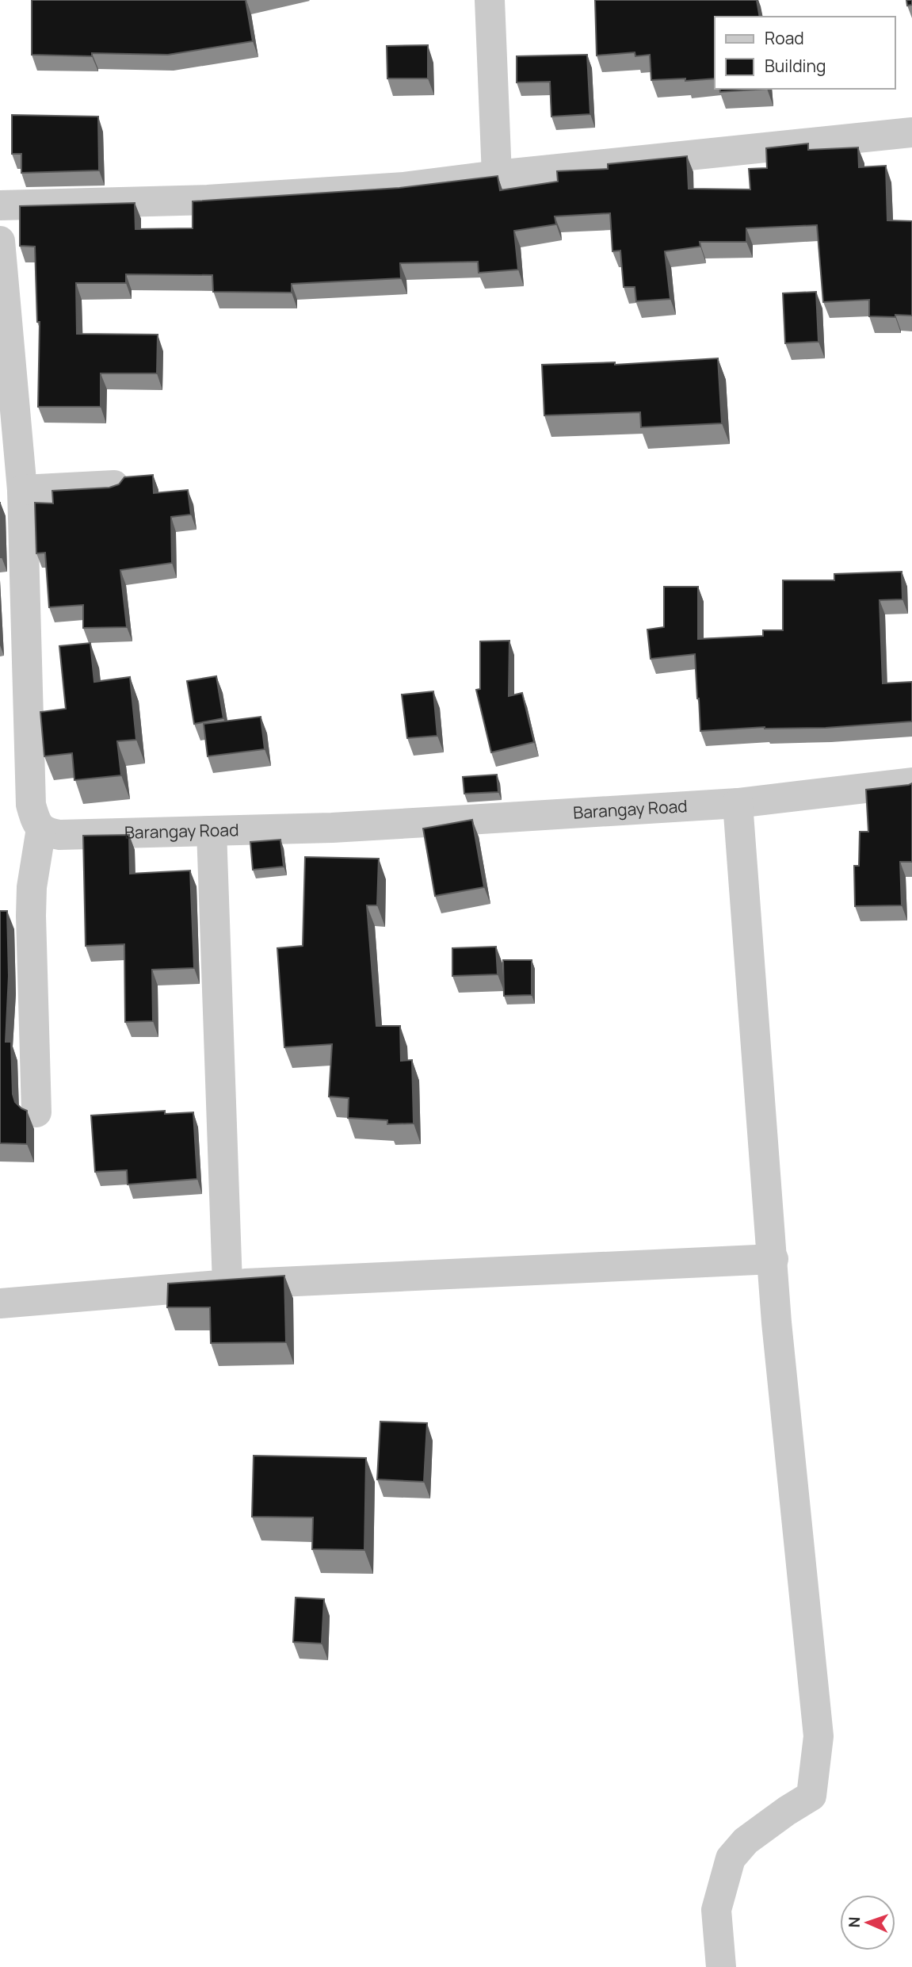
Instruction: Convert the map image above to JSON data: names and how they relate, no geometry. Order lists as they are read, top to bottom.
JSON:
{
  "streets": {
    "street": ["Barangay Road"]
  },
  "legend": ["Road", "Building"],
  "north": "left"
}
